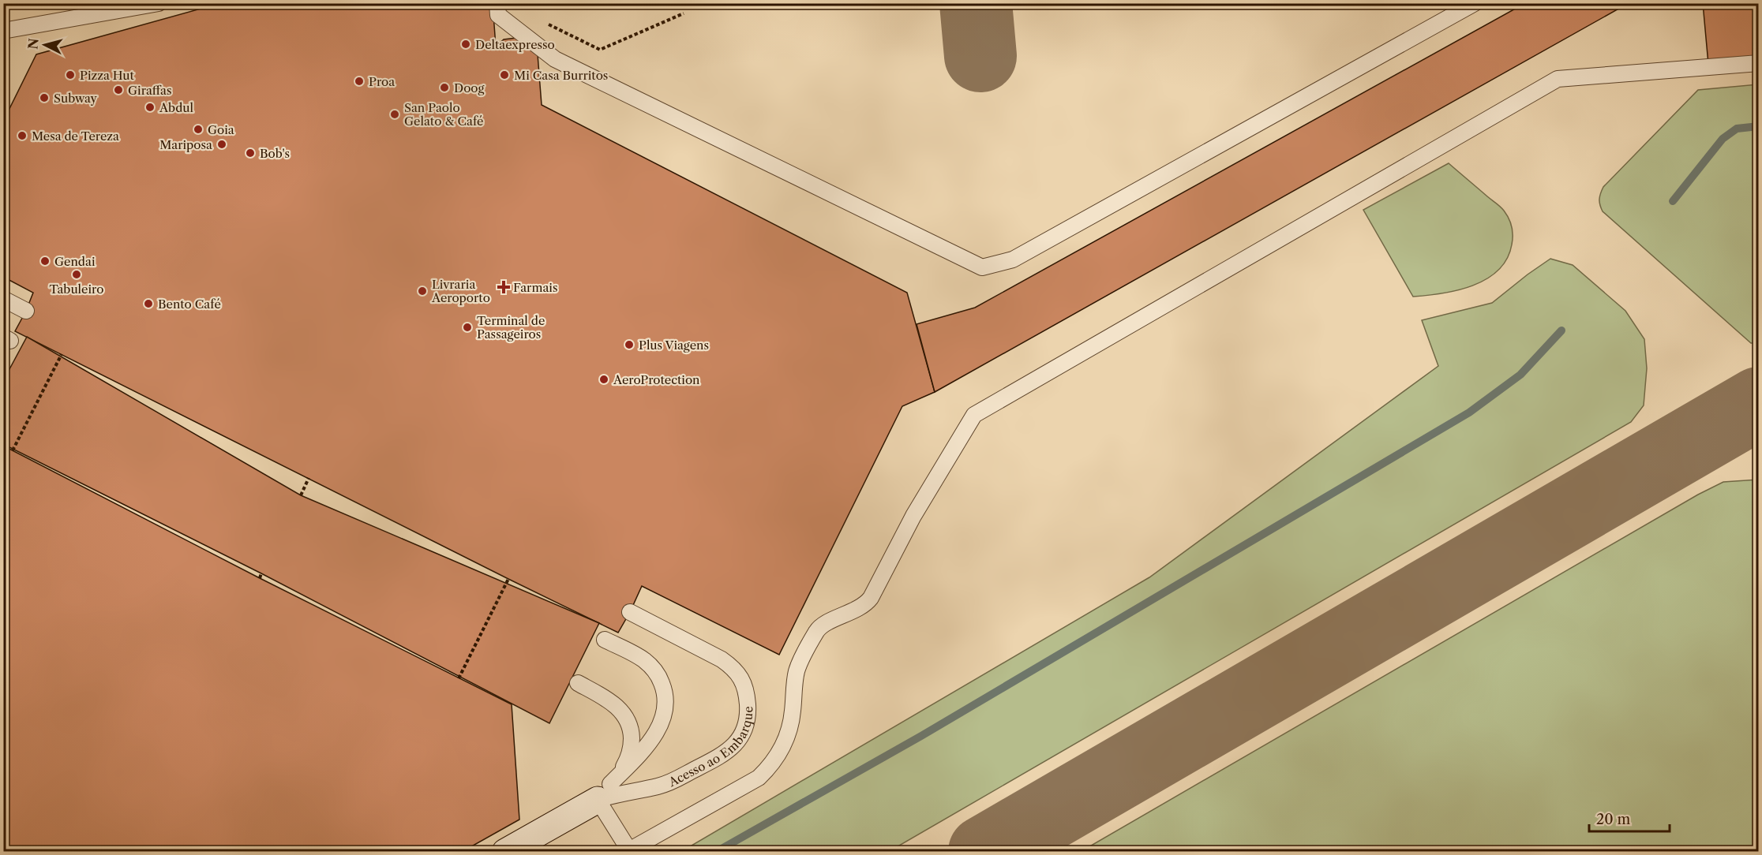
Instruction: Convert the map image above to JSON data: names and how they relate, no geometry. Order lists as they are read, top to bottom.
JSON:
{
  "streets": {
    "lane": ["Acesso ao Embarque"]
  },
  "places": {
    "other": [
      "Deltaexpresso",
      "Pizza Hut",
      "Mi Casa Burritos",
      "Proa",
      "Doog",
      "Giraffas",
      "Subway",
      "Abdul",
      "San Paolo Gelato & Café",
      "Goia",
      "Mesa de Tereza",
      "Mariposa",
      "Bob's",
      "Gendai",
      "Tabuleiro",
      "Livraria Aeroporto",
      "Bento Café",
      "Terminal de Passageiros",
      "Plus Viagens",
      "AeroProtection"
    ],
    "health": ["Farmais"]
  },
  "scale_bar": "20 m",
  "north": "left"
}
